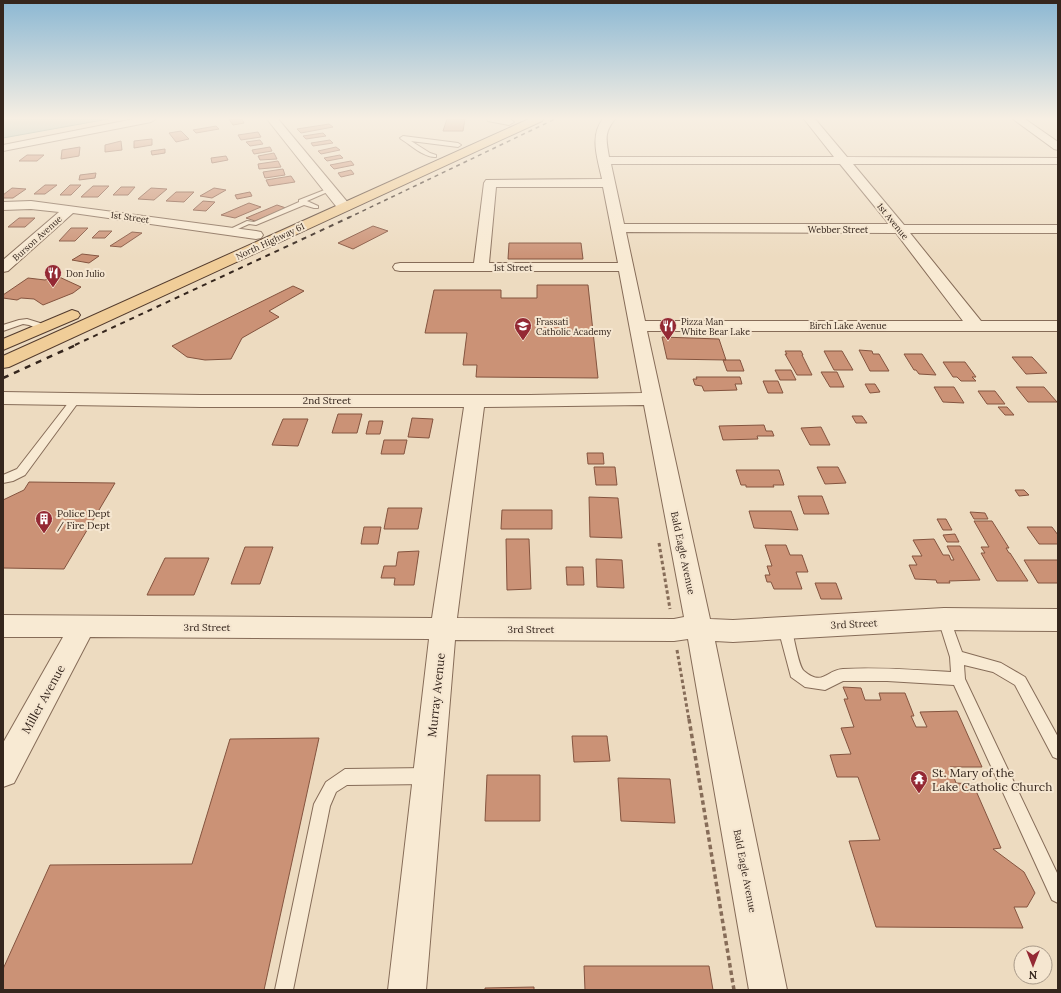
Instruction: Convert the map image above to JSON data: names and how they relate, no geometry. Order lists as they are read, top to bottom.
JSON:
{
  "streets": {
    "main road": ["North Highway 61"],
    "street": [
      "1st Street",
      "1st Avenue",
      "Webber Street",
      "Burson Avenue",
      "Birch Lake Avenue",
      "2nd Street",
      "Bald Eagle Avenue",
      "3rd Street",
      "Murray Avenue",
      "Miller Avenue"
    ]
  },
  "crossings": [
    ["1st Street", "Burson Avenue"],
    ["1st Street", "North Highway 61"],
    ["1st Street", "Bald Eagle Avenue"],
    ["1st Avenue", "Webber Street"],
    ["1st Avenue", "Birch Lake Avenue"],
    ["Webber Street", "Bald Eagle Avenue"],
    ["Birch Lake Avenue", "Bald Eagle Avenue"],
    ["2nd Street", "Bald Eagle Avenue"],
    ["2nd Street", "Murray Avenue"],
    ["Bald Eagle Avenue", "3rd Street"],
    ["3rd Street", "Murray Avenue"],
    ["3rd Street", "Miller Avenue"]
  ],
  "places": {
    "restaurant": ["Don Julio", "Pizza Man White Bear Lake"],
    "school or university": ["Frassati Catholic Academy"],
    "building": ["Police Dept / Fire Dept"],
    "temple": ["St. Mary of the Lake Catholic Church"]
  },
  "north": "bottom"
}
